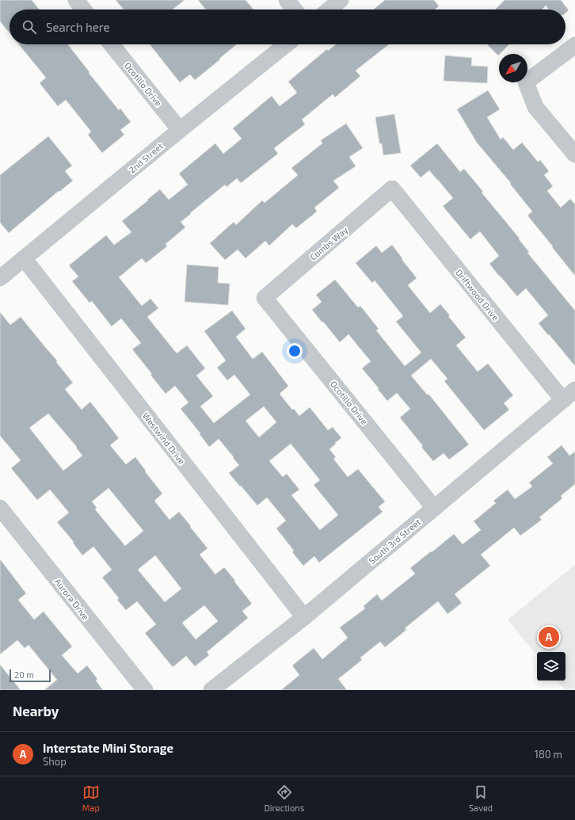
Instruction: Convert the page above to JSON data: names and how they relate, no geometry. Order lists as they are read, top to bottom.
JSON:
{
  "streets": {
    "street": [
      "Ocotillo Drive",
      "2nd Street",
      "Combs Way",
      "Driftwood Drive",
      "Westwind Drive",
      "South 3rd Street",
      "Aurora Drive"
    ]
  },
  "crossings": [
    ["Ocotillo Drive", "2nd Street"],
    ["Ocotillo Drive", "Combs Way"],
    ["Ocotillo Drive", "South 3rd Street"],
    ["2nd Street", "Westwind Drive"],
    ["Combs Way", "Driftwood Drive"],
    ["Driftwood Drive", "South 3rd Street"],
    ["Westwind Drive", "South 3rd Street"]
  ],
  "scale_bar": "20 m",
  "north": "bottom left",
  "page": {
    "search": "Search here",
    "pins": "A",
    "scale": "20 m",
    "heading": "Nearby",
    "list": [
      {
        "mark": "A",
        "name": "Interstate Mini Storage",
        "note": "Shop",
        "value": "180 m"
      }
    ],
    "nav": ["Map", "Directions", "Saved"]
  }
}
